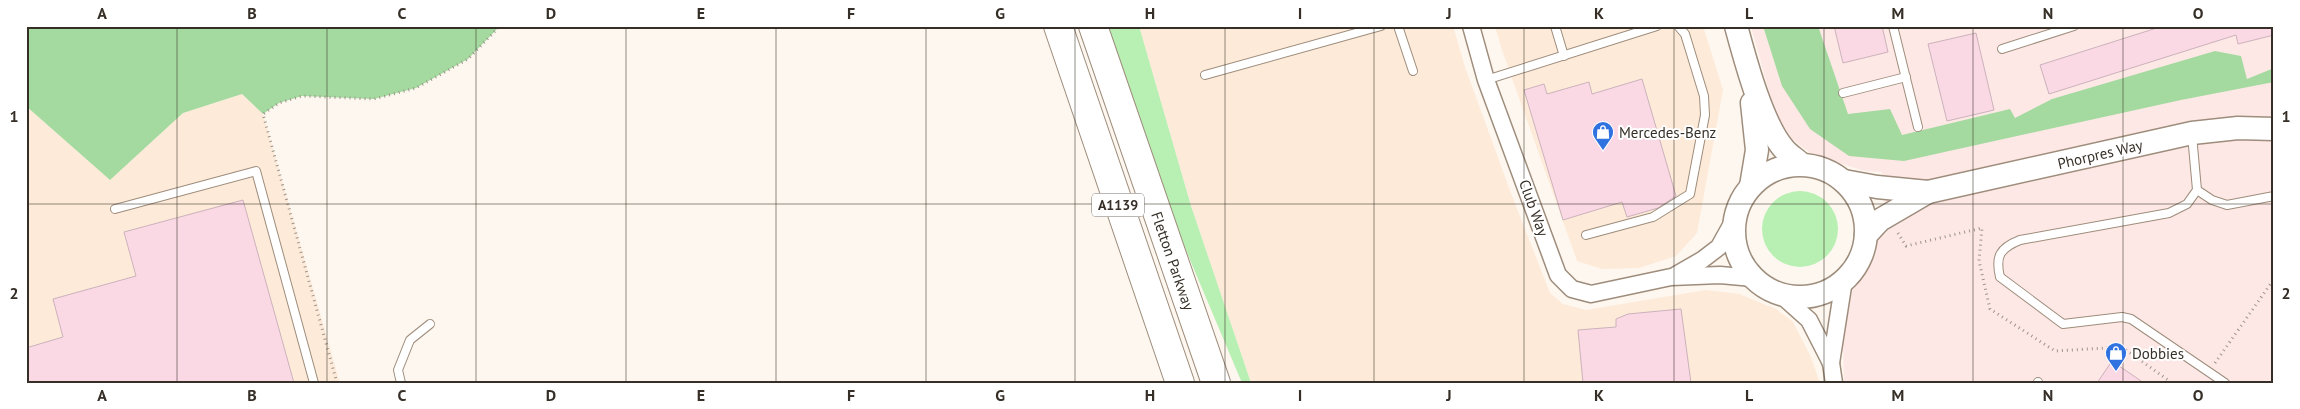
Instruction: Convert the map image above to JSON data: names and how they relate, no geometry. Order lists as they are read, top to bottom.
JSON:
{
  "streets": {
    "highway": ["A1139", "Fletton Parkway"],
    "street": ["Phorpres Way", "Club Way"]
  },
  "crossings": [
    ["Phorpres Way", "Club Way"]
  ],
  "places": {
    "shop": ["Mercedes-Benz", "Dobbies"]
  },
  "grid": {
    "columns": [
      "A",
      "B",
      "C",
      "D",
      "E",
      "F",
      "G",
      "H",
      "I",
      "J",
      "K",
      "L",
      "M",
      "N",
      "O"
    ],
    "rows": ["1", "2"]
  }
}
